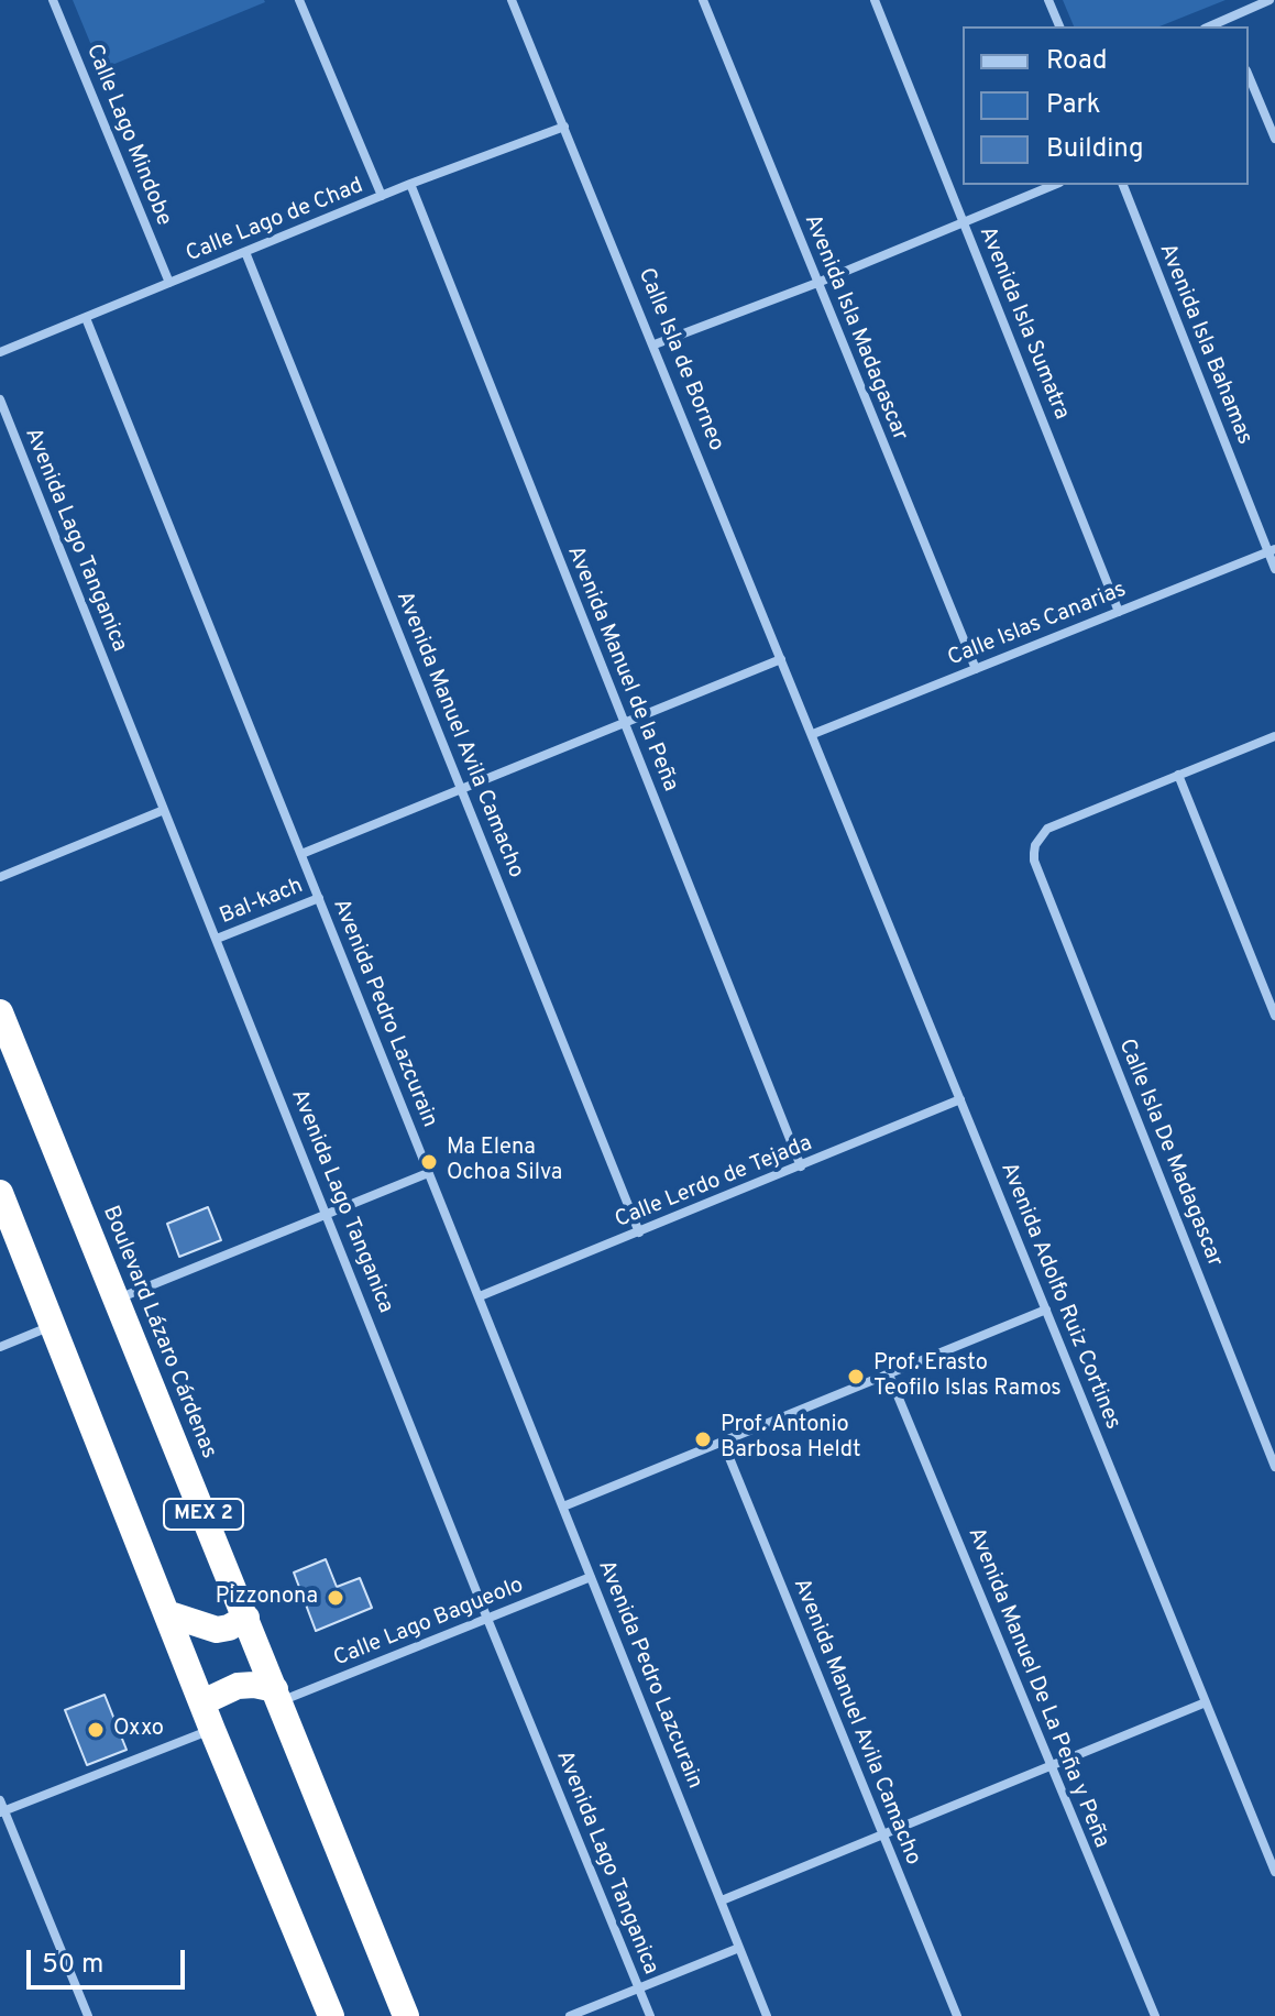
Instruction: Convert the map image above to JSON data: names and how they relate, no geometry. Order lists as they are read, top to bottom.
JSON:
{
  "streets": {
    "highway": ["Boulevard Lázaro Cárdenas", "MEX 2"],
    "street": [
      "Calle Lago Mindobe",
      "Calle Lago de Chad",
      "Avenida Isla Sumatra",
      "Avenida Isla Madagascar",
      "Avenida Isla Bahamas",
      "Calle Isla de Borneo",
      "Avenida Lago Tanganica",
      "Calle Islas Canarias",
      "Avenida Manuel de la Peña",
      "Avenida Manuel Avila Camacho",
      "Bal-kach",
      "Avenida Pedro Lazcurain",
      "Calle Isla De Madagascar",
      "Calle Lerdo de Tejada",
      "Avenida Adolfo Ruiz Cortines",
      "Calle Lago Bagueolo",
      "Avenida Manuel De La Peña y Peña"
    ]
  },
  "crossings": [
    ["Calle Lago Mindobe", "Calle Lago de Chad"],
    ["Calle Lago de Chad", "Calle Isla de Borneo"],
    ["Calle Lago de Chad", "Avenida Manuel de la Peña"],
    ["Calle Lago de Chad", "Avenida Manuel Avila Camacho"],
    ["Calle Lago de Chad", "Avenida Pedro Lazcurain"],
    ["Avenida Isla Sumatra", "Calle Islas Canarias"],
    ["Avenida Isla Madagascar", "Calle Islas Canarias"],
    ["Avenida Isla Bahamas", "Calle Islas Canarias"],
    ["Calle Isla de Borneo", "Calle Islas Canarias"],
    ["Calle Isla de Borneo", "Avenida Adolfo Ruiz Cortines"],
    ["Avenida Lago Tanganica", "Bal-kach"],
    ["Avenida Lago Tanganica", "Calle Lago Bagueolo"],
    ["Calle Islas Canarias", "Avenida Adolfo Ruiz Cortines"],
    ["Avenida Manuel de la Peña", "Calle Lerdo de Tejada"],
    ["Avenida Manuel Avila Camacho", "Calle Lerdo de Tejada"],
    ["Bal-kach", "Avenida Pedro Lazcurain"],
    ["Avenida Pedro Lazcurain", "Calle Lerdo de Tejada"],
    ["Avenida Pedro Lazcurain", "Calle Lago Bagueolo"],
    ["Calle Lerdo de Tejada", "Avenida Adolfo Ruiz Cortines"],
    ["Boulevard Lázaro Cárdenas", "Calle Lago Bagueolo"]
  ],
  "places": [
    "Ma Elena Ochoa Silva",
    "Prof. Erasto Teofilo Islas Ramos",
    "Prof. Antonio Barbosa Heldt",
    "Pizzonona",
    "Oxxo"
  ],
  "legend": ["Road", "Park", "Building"],
  "scale_bar": "50 m"
}
